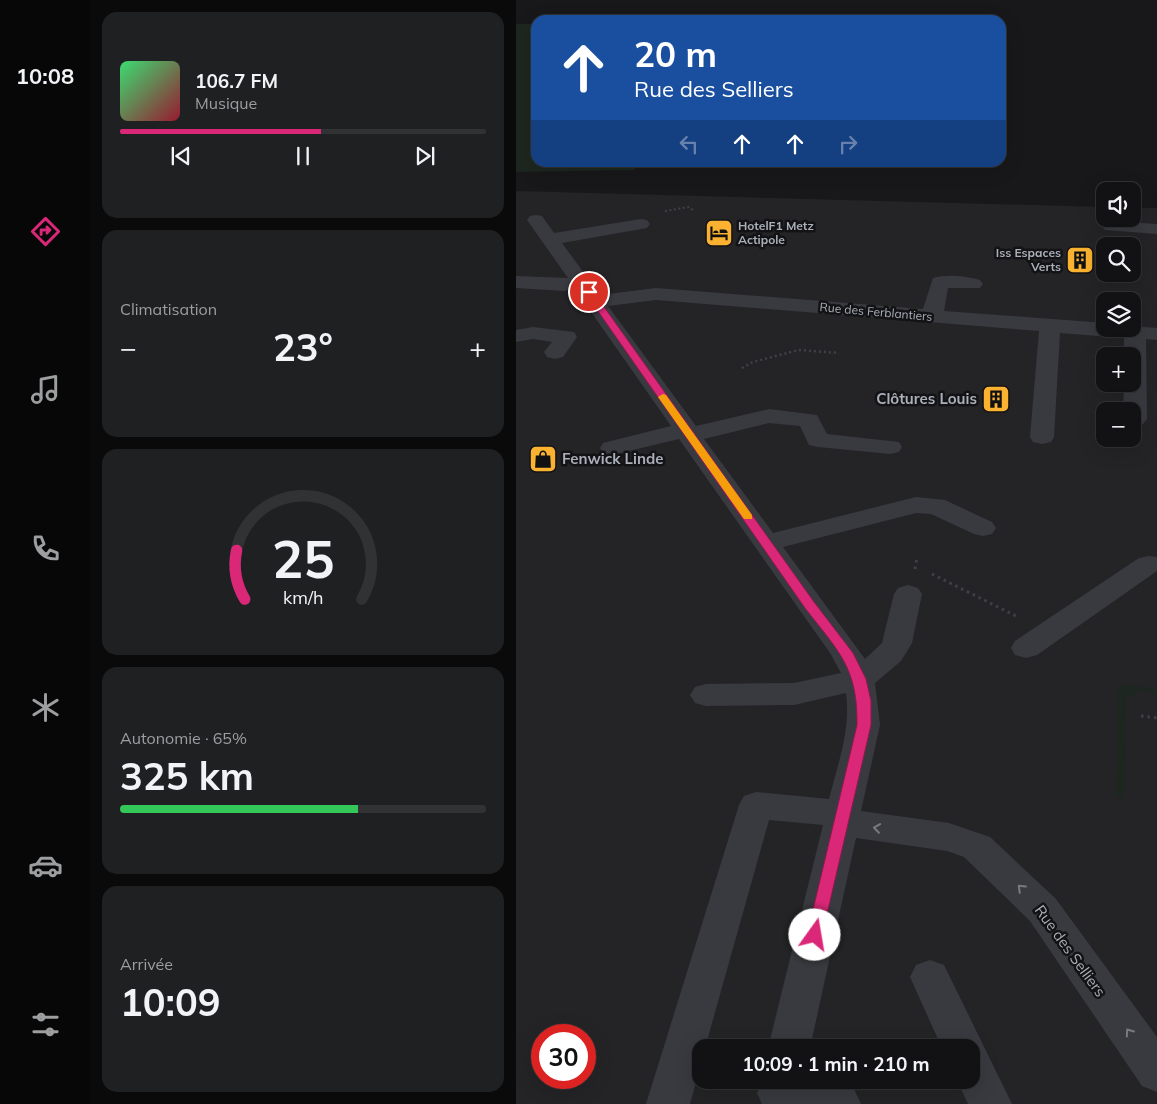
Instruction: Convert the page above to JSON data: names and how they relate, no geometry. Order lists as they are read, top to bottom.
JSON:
{
  "streets": {
    "street": ["Rue des Ferblantiers", "Rue des Selliers"]
  },
  "one_way": ["Rue des Selliers"],
  "places": {
    "hotel": ["HotelF1 Metz Actipole"],
    "building": ["Iss Espaces Verts", "Clôtures Louis"],
    "shop": ["Fenwick Linde"]
  },
  "page": {
    "tabs": "10:08",
    "turn": ["20 m", "Rue des Selliers"],
    "song": ["106.7 FM", "Musique"],
    "map_buttons": ["+", "−"],
    "tile": [
      "Climatisation",
      ["Autonomie · 65%", "325 km"],
      ["Arrivée", "10:09"]
    ],
    "heat": ["−", "23°", "+"],
    "limit": "30",
    "trip": "10:09 · 1 min · 210 m",
    "gauge": ["25", "km/h"]
  }
}
